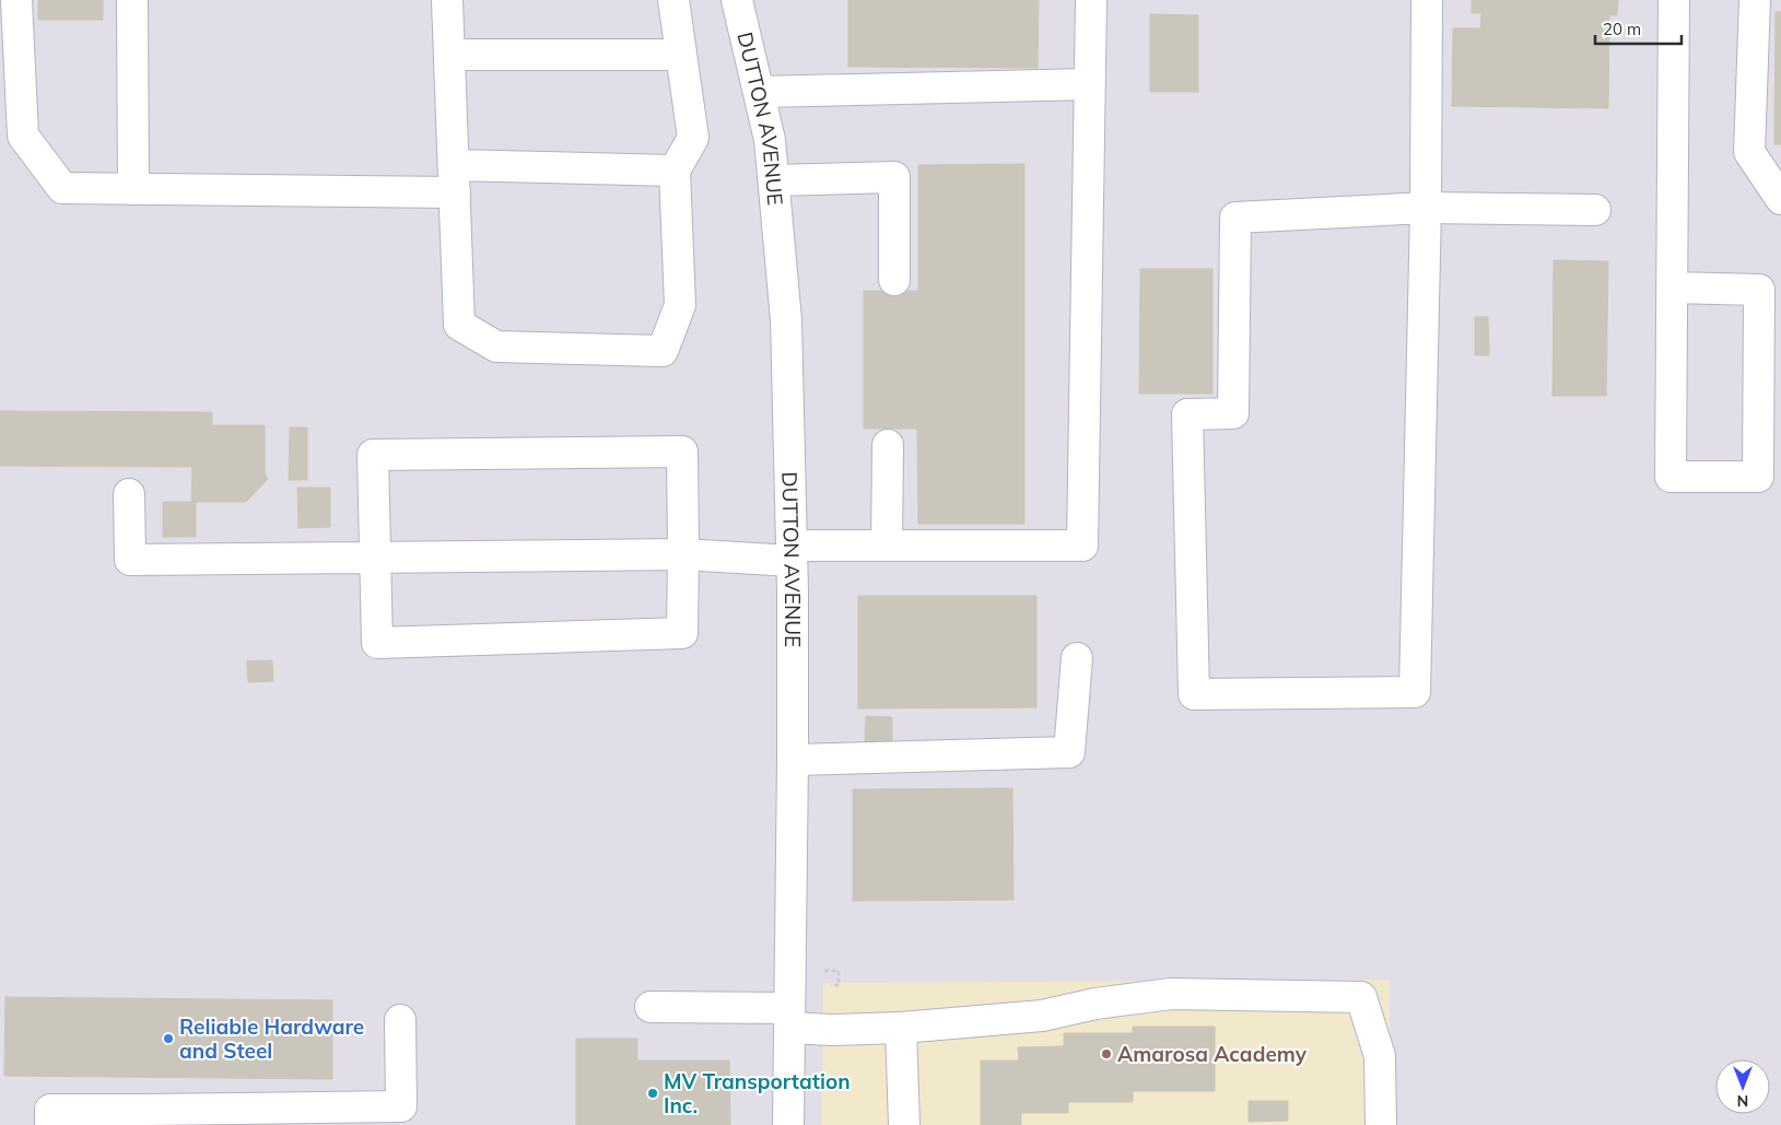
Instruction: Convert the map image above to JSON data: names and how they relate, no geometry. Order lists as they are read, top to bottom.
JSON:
{
  "streets": {
    "street": ["DUTTON AVENUE"]
  },
  "places": ["Reliable Hardware and Steel", "Amarosa Academy", "MV Transportation Inc."],
  "scale_bar": "20 m",
  "north": "bottom"
}
